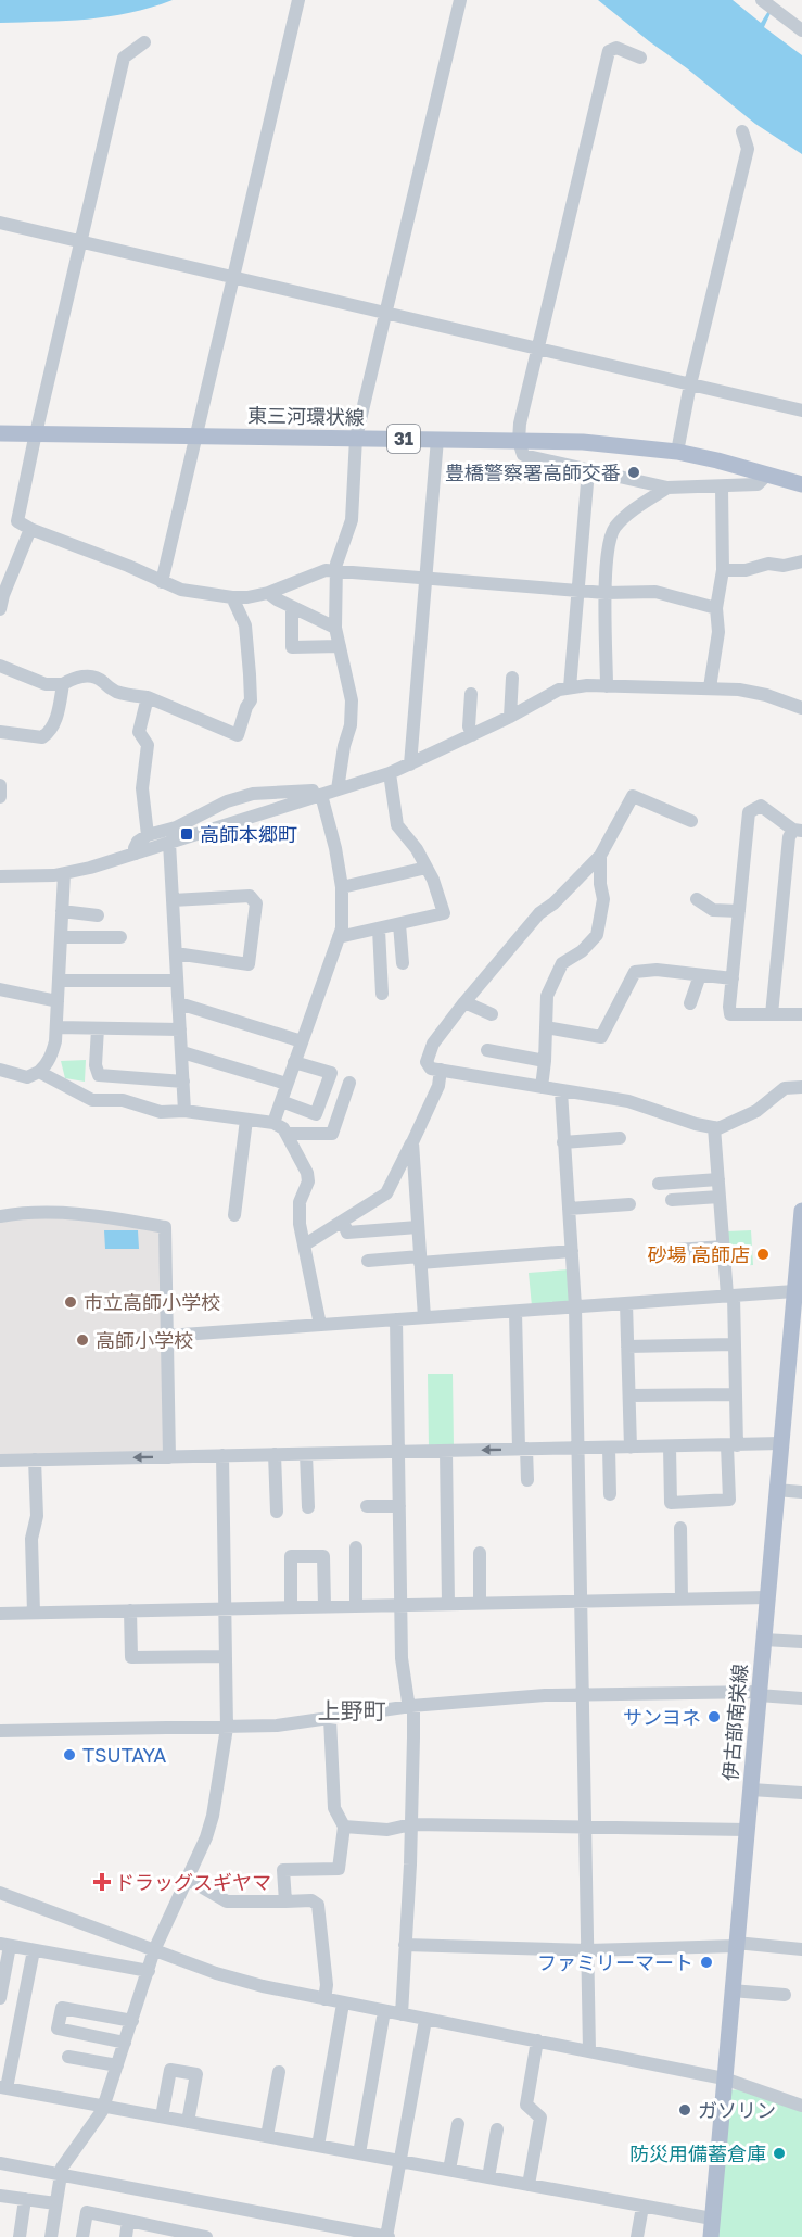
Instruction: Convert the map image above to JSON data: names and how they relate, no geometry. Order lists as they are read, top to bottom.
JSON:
{
  "streets": {
    "main road": ["東三河環状線", "31", "伊古部南栄線"]
  },
  "districts": ["上野町"],
  "places": {
    "other": [
      "豊橋警察署高師交番",
      "砂場 高師店",
      "市立高師小学校",
      "高師小学校",
      "サンヨネ",
      "TSUTAYA",
      "ファミリーマート",
      "ガソリン",
      "防災用備蓄倉庫"
    ],
    "transit": ["高師本郷町"],
    "health": ["ドラッグスギヤマ"]
  }
}
